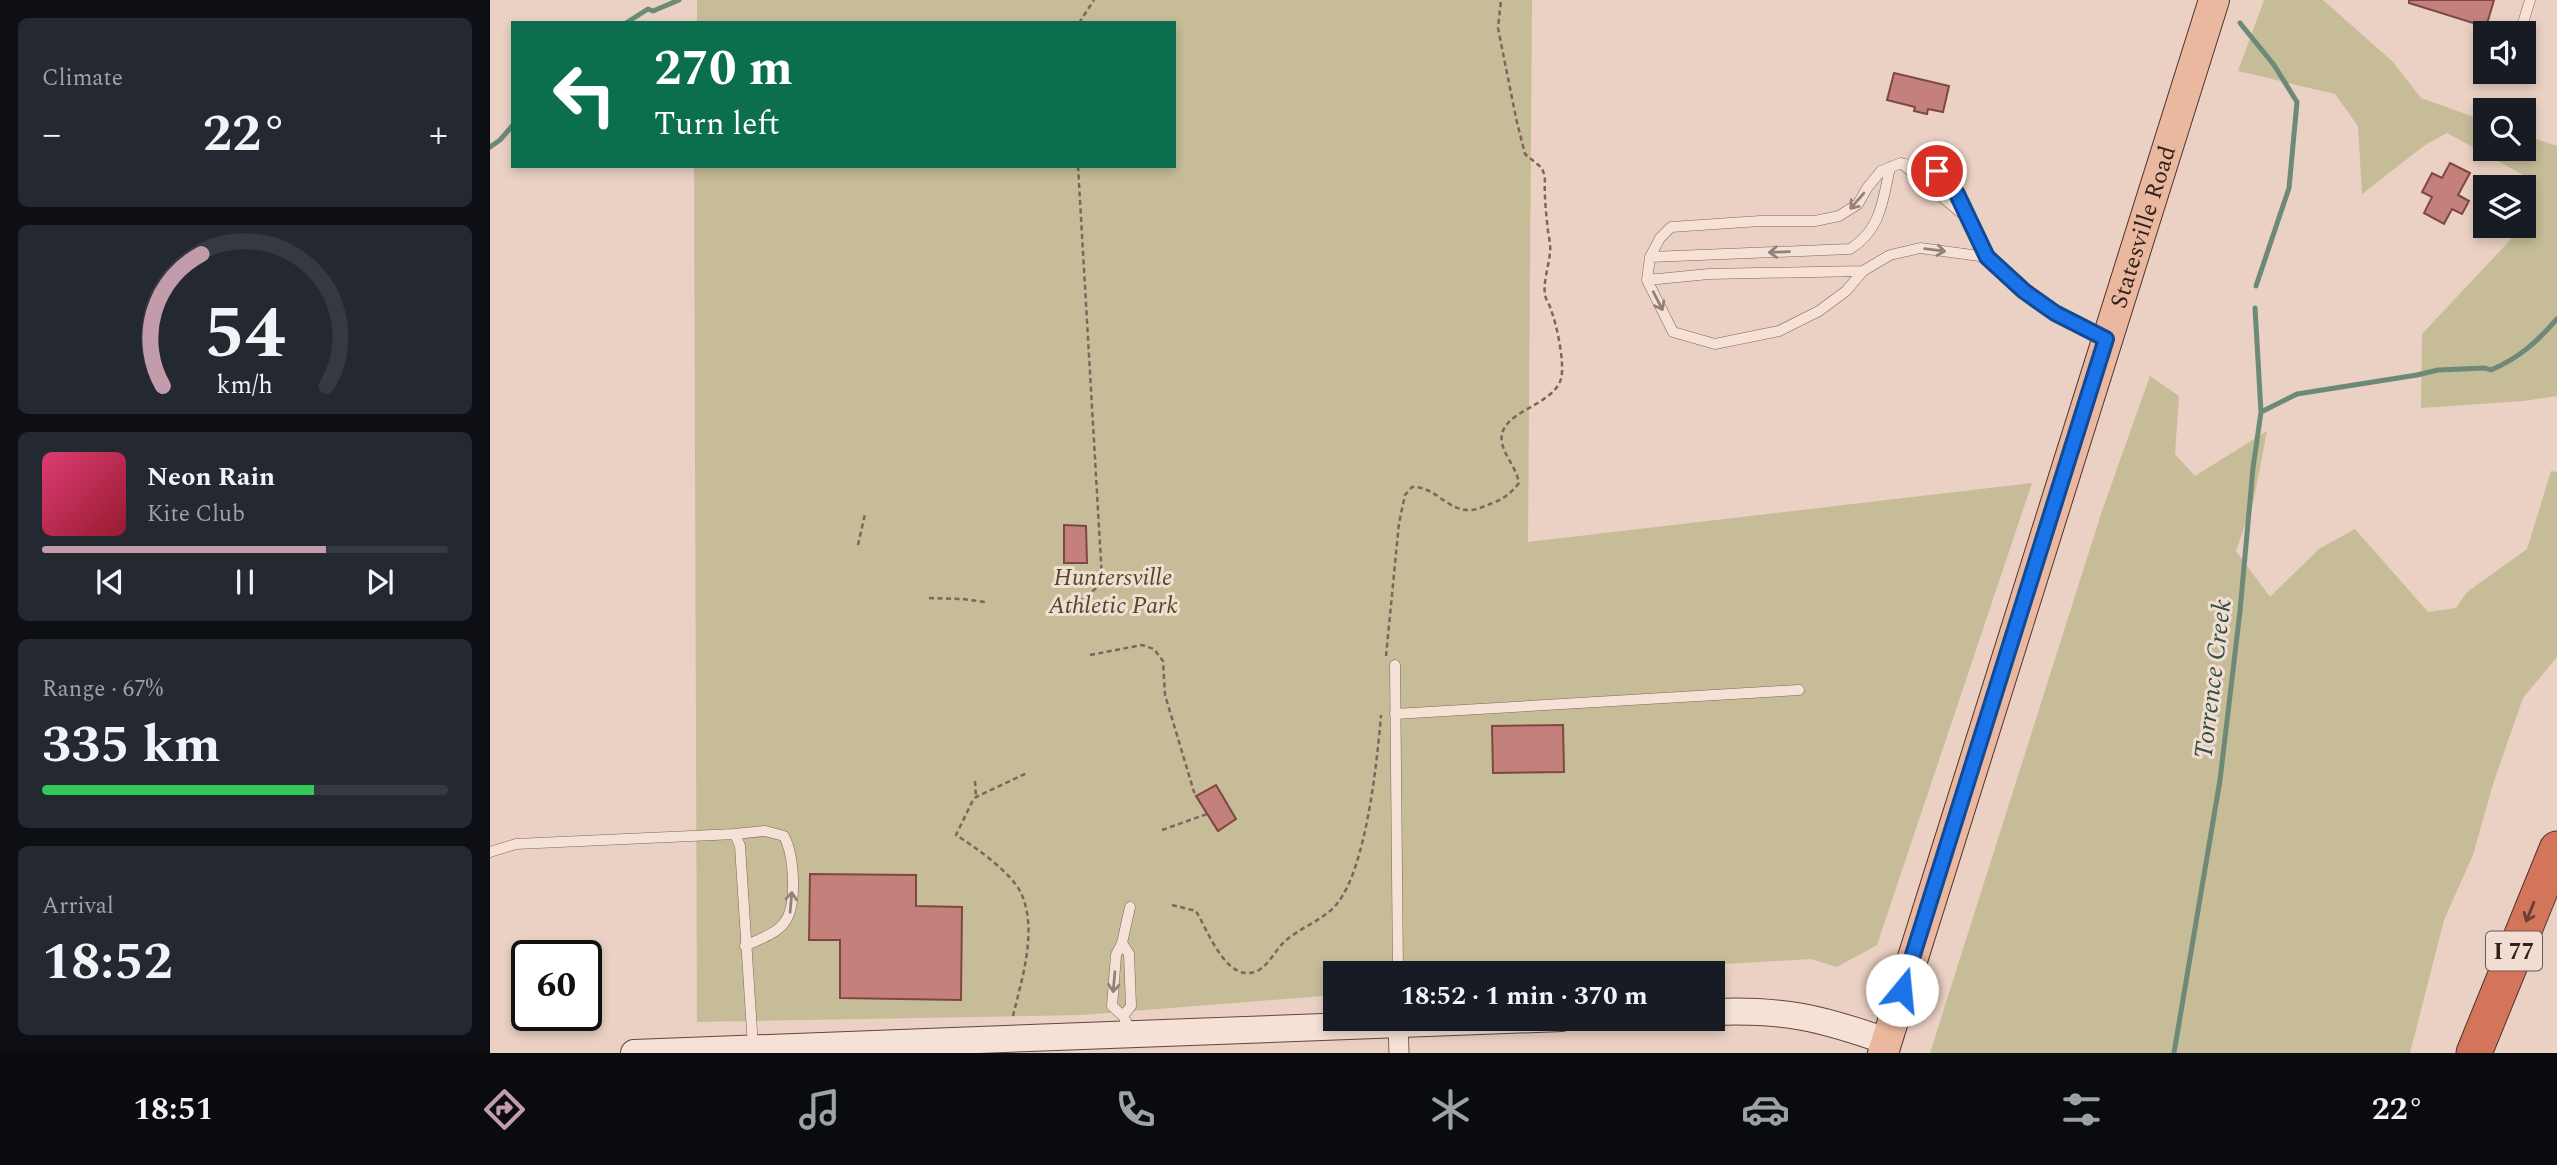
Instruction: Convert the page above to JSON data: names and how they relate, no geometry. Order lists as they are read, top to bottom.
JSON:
{
  "streets": {
    "highway": ["I 77"],
    "main road": ["Statesville Road"]
  },
  "water": ["Torrence Creek"],
  "parks": ["Huntersville Athletic Park"],
  "page": {
    "tile": [
      "Climate",
      ["Range · 67%", "335 km"],
      ["Arrival", "18:52"]
    ],
    "turn": ["270 m", "Turn left"],
    "heat": ["−", "22°", "+"],
    "song": ["Neon Rain", "Kite Club"],
    "limit": "60",
    "trip": "18:52 · 1 min · 370 m",
    "tabs": ["18:51", "22°"],
    "gauge": ["54", "km/h"]
  }
}
